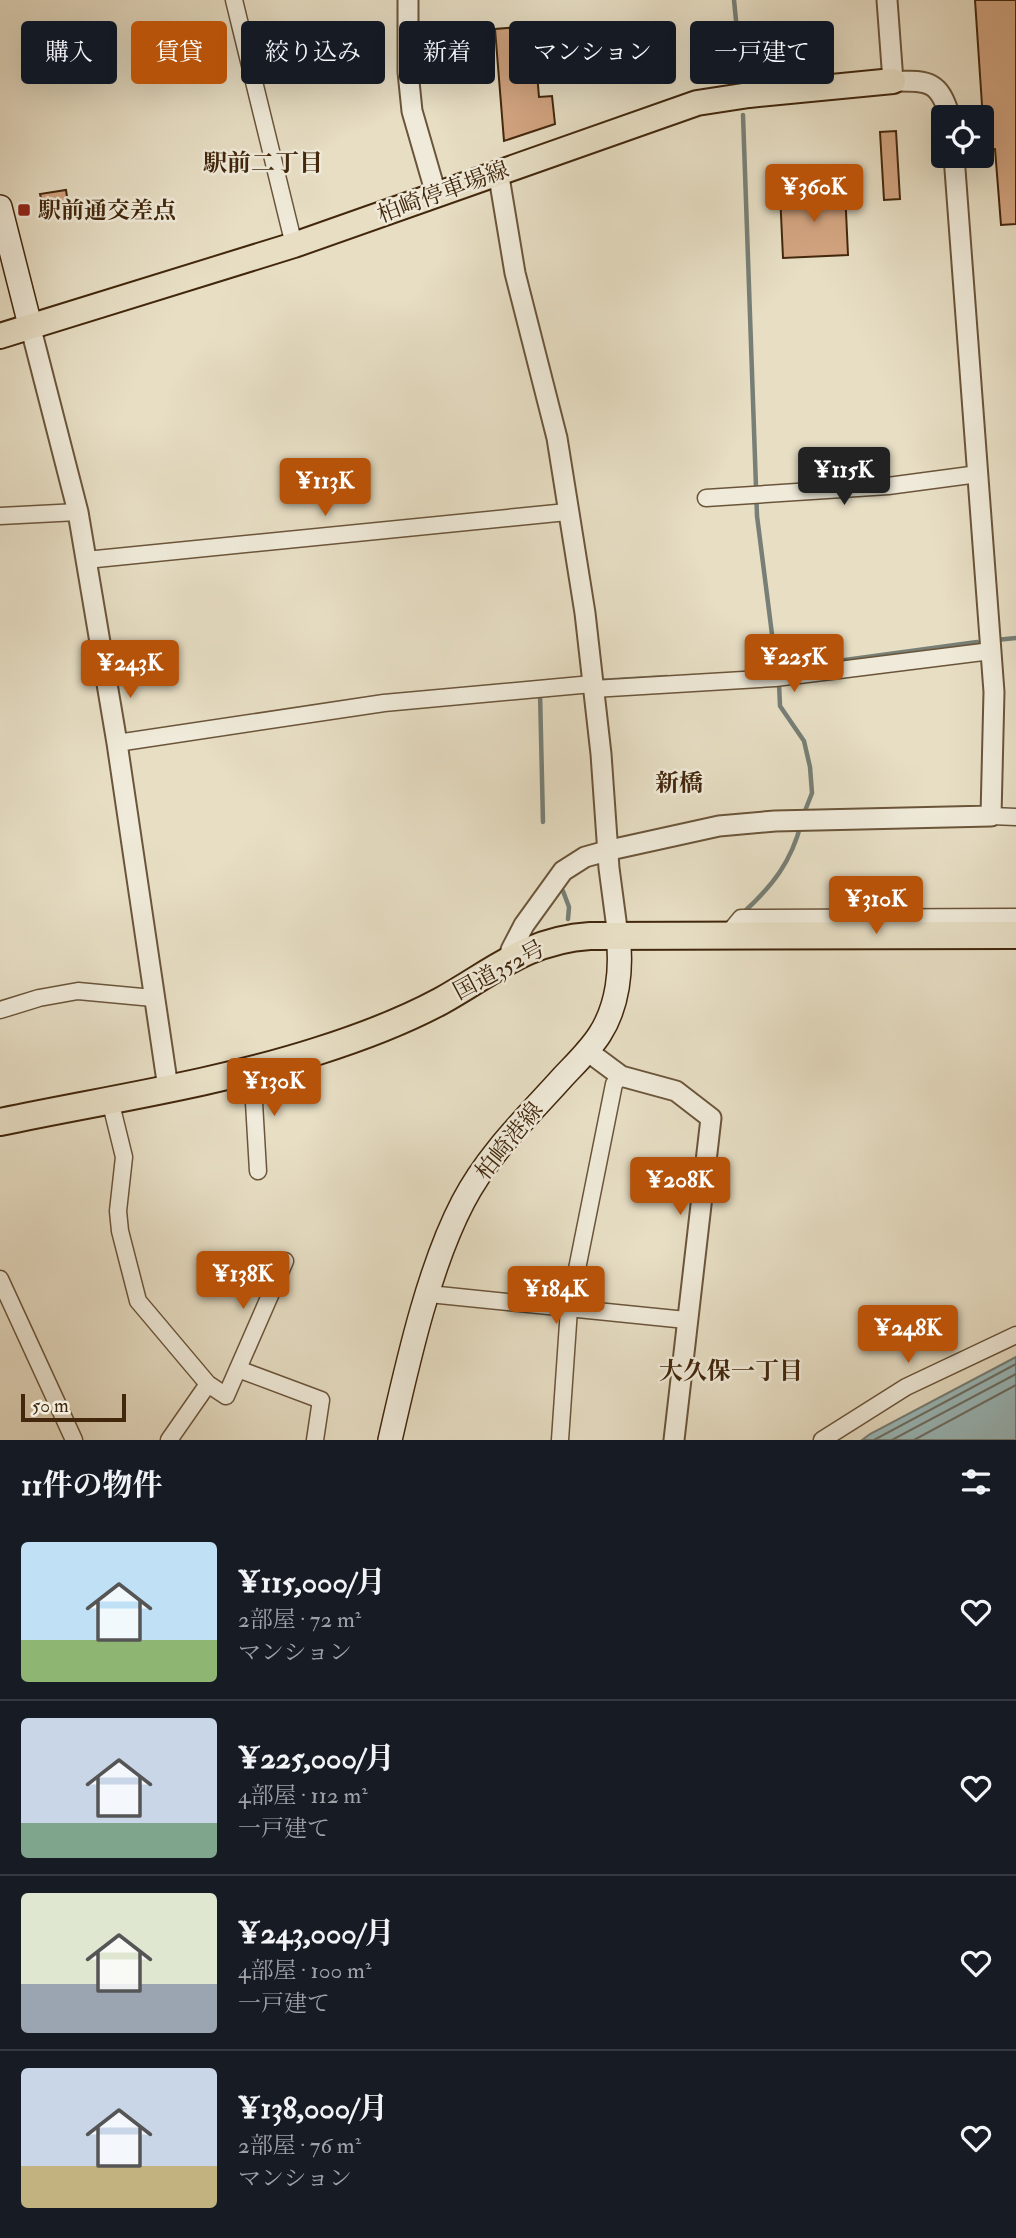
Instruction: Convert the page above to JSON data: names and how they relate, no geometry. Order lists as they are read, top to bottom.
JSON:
{
  "streets": {
    "highway": ["国道352号"],
    "main road": ["柏崎停車場線", "柏崎港線"]
  },
  "crossings": [
    ["国道352号", "柏崎港線"]
  ],
  "districts": ["駅前二丁目", "新橋", "大久保一丁目"],
  "places": {
    "transit": ["駅前通交差点"]
  },
  "scale_bar": "50 m",
  "page": {
    "chip": [
      "購入",
      "賃貸",
      "絞り込み",
      "新着",
      "マンション",
      "一戸建て"
    ],
    "price": [
      "¥360K",
      "¥115K",
      "¥113K",
      "¥225K",
      "¥243K",
      "¥310K",
      "¥130K",
      "¥208K",
      "¥138K",
      "¥184K",
      "¥248K"
    ],
    "scale": "50 m",
    "heading": "11件の物件",
    "list": [
      {
        "name": "¥115,000/月",
        "note": "2部屋 · 72 m² · マンション"
      },
      {
        "name": "¥225,000/月",
        "note": "4部屋 · 112 m² · 一戸建て"
      },
      {
        "name": "¥243,000/月",
        "note": "4部屋 · 100 m² · 一戸建て"
      },
      {
        "name": "¥138,000/月",
        "note": "2部屋 · 76 m² · マンション"
      }
    ]
  }
}
